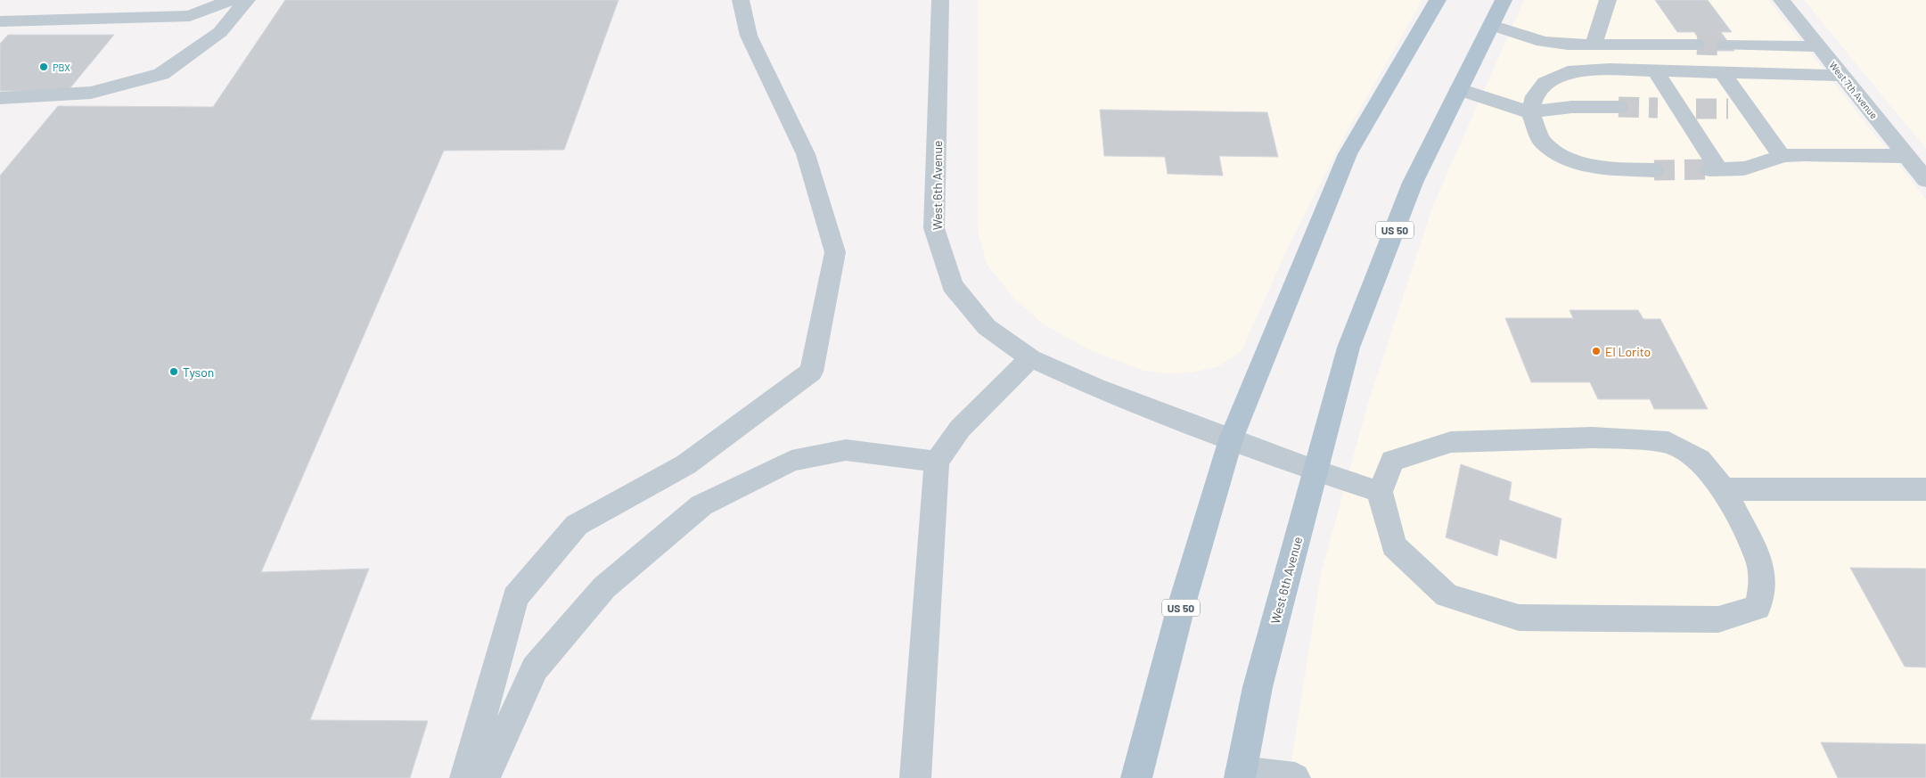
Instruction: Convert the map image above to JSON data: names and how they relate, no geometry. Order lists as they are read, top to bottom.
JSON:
{
  "streets": {
    "main road": ["West 6th Avenue", "US 50"],
    "street": ["West 7th Avenue"]
  },
  "crossings": [
    ["West 6th Avenue", "US 50"]
  ],
  "places": ["PBX", "El Lorito", "Tyson"]
}
